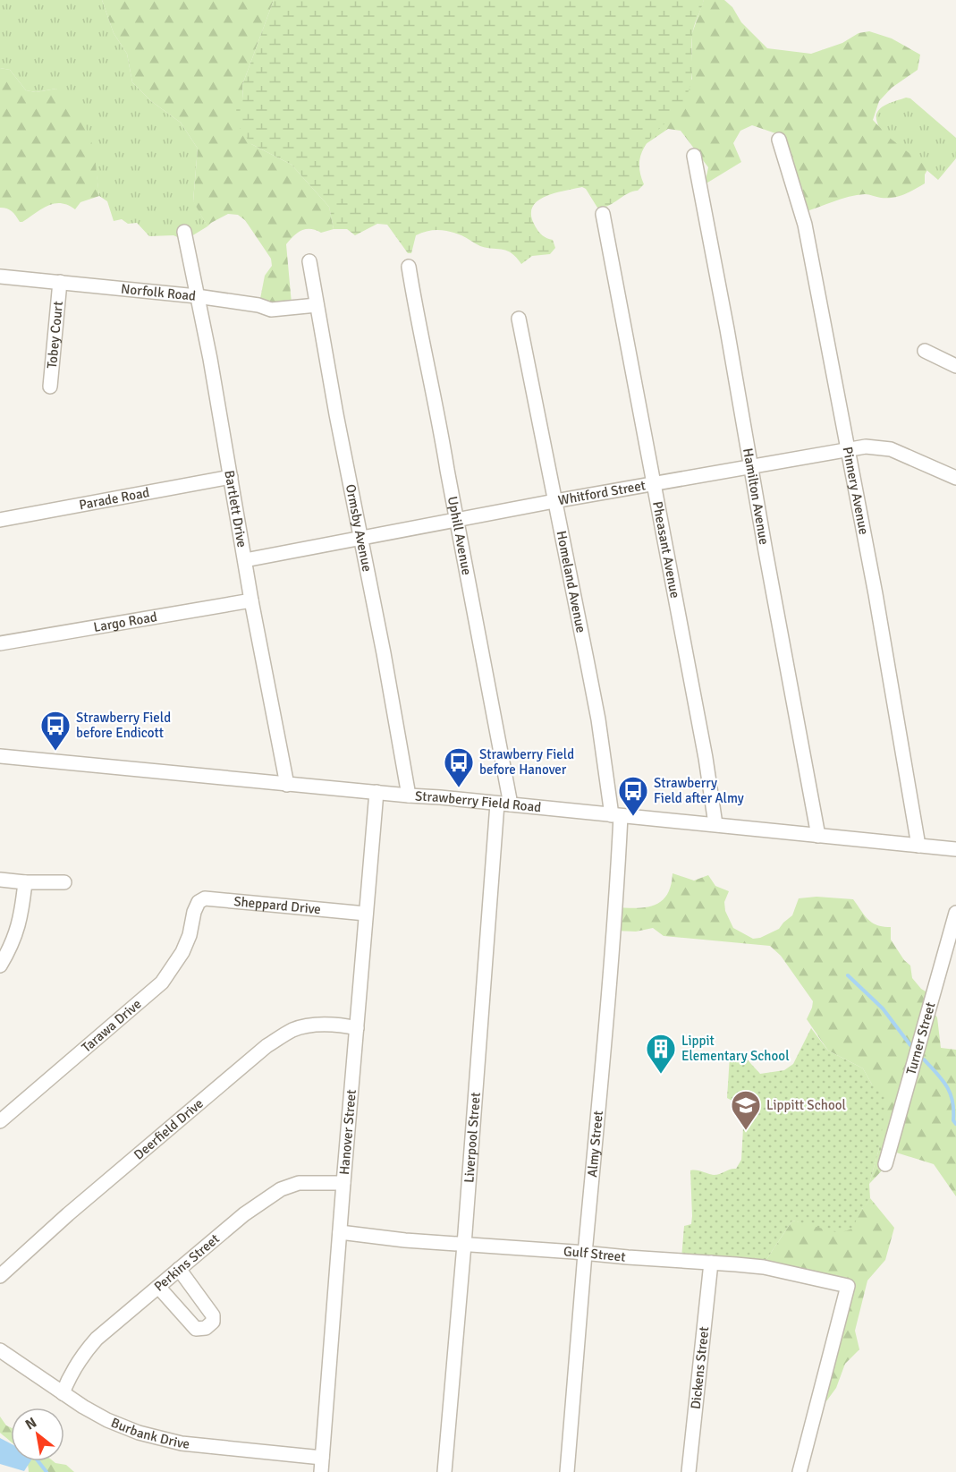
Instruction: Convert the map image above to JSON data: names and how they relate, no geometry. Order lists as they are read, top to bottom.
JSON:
{
  "streets": {
    "street": [
      "Norfolk Road",
      "Tobey Court",
      "Pinnery Avenue",
      "Whitford Street",
      "Hamilton Avenue",
      "Parade Road",
      "Bartlett Drive",
      "Ormsby Avenue",
      "Uphill Avenue",
      "Pheasant Avenue",
      "Homeland Avenue",
      "Largo Road",
      "Strawberry Field Road",
      "Sheppard Drive",
      "Tarawa Drive",
      "Turner Street",
      "Deerfield Drive",
      "Hanover Street",
      "Liverpool Street",
      "Almy Street",
      "Gulf Street",
      "Perkins Street",
      "Dickens Street",
      "Burbank Drive"
    ]
  },
  "crossings": [
    ["Norfolk Road", "Tobey Court"],
    ["Norfolk Road", "Bartlett Drive"],
    ["Norfolk Road", "Ormsby Avenue"],
    ["Pinnery Avenue", "Whitford Street"],
    ["Pinnery Avenue", "Strawberry Field Road"],
    ["Whitford Street", "Hamilton Avenue"],
    ["Whitford Street", "Bartlett Drive"],
    ["Whitford Street", "Ormsby Avenue"],
    ["Whitford Street", "Uphill Avenue"],
    ["Whitford Street", "Pheasant Avenue"],
    ["Whitford Street", "Homeland Avenue"],
    ["Hamilton Avenue", "Strawberry Field Road"],
    ["Parade Road", "Bartlett Drive"],
    ["Bartlett Drive", "Largo Road"],
    ["Bartlett Drive", "Strawberry Field Road"],
    ["Ormsby Avenue", "Strawberry Field Road"],
    ["Uphill Avenue", "Strawberry Field Road"],
    ["Uphill Avenue", "Liverpool Street"],
    ["Pheasant Avenue", "Strawberry Field Road"],
    ["Homeland Avenue", "Strawberry Field Road"],
    ["Homeland Avenue", "Almy Street"],
    ["Strawberry Field Road", "Hanover Street"],
    ["Strawberry Field Road", "Liverpool Street"],
    ["Strawberry Field Road", "Almy Street"],
    ["Sheppard Drive", "Tarawa Drive"],
    ["Sheppard Drive", "Hanover Street"],
    ["Deerfield Drive", "Hanover Street"],
    ["Hanover Street", "Gulf Street"],
    ["Hanover Street", "Perkins Street"],
    ["Hanover Street", "Burbank Drive"],
    ["Liverpool Street", "Gulf Street"],
    ["Almy Street", "Gulf Street"],
    ["Gulf Street", "Dickens Street"],
    ["Perkins Street", "Burbank Drive"]
  ],
  "places": {
    "bus stop": ["Strawberry Field before Endicott", "Strawberry Field before Hanover", "Strawberry Field after Almy"],
    "building": ["Lippit Elementary School"],
    "school or university": ["Lippitt School"]
  },
  "north": "top left"
}
